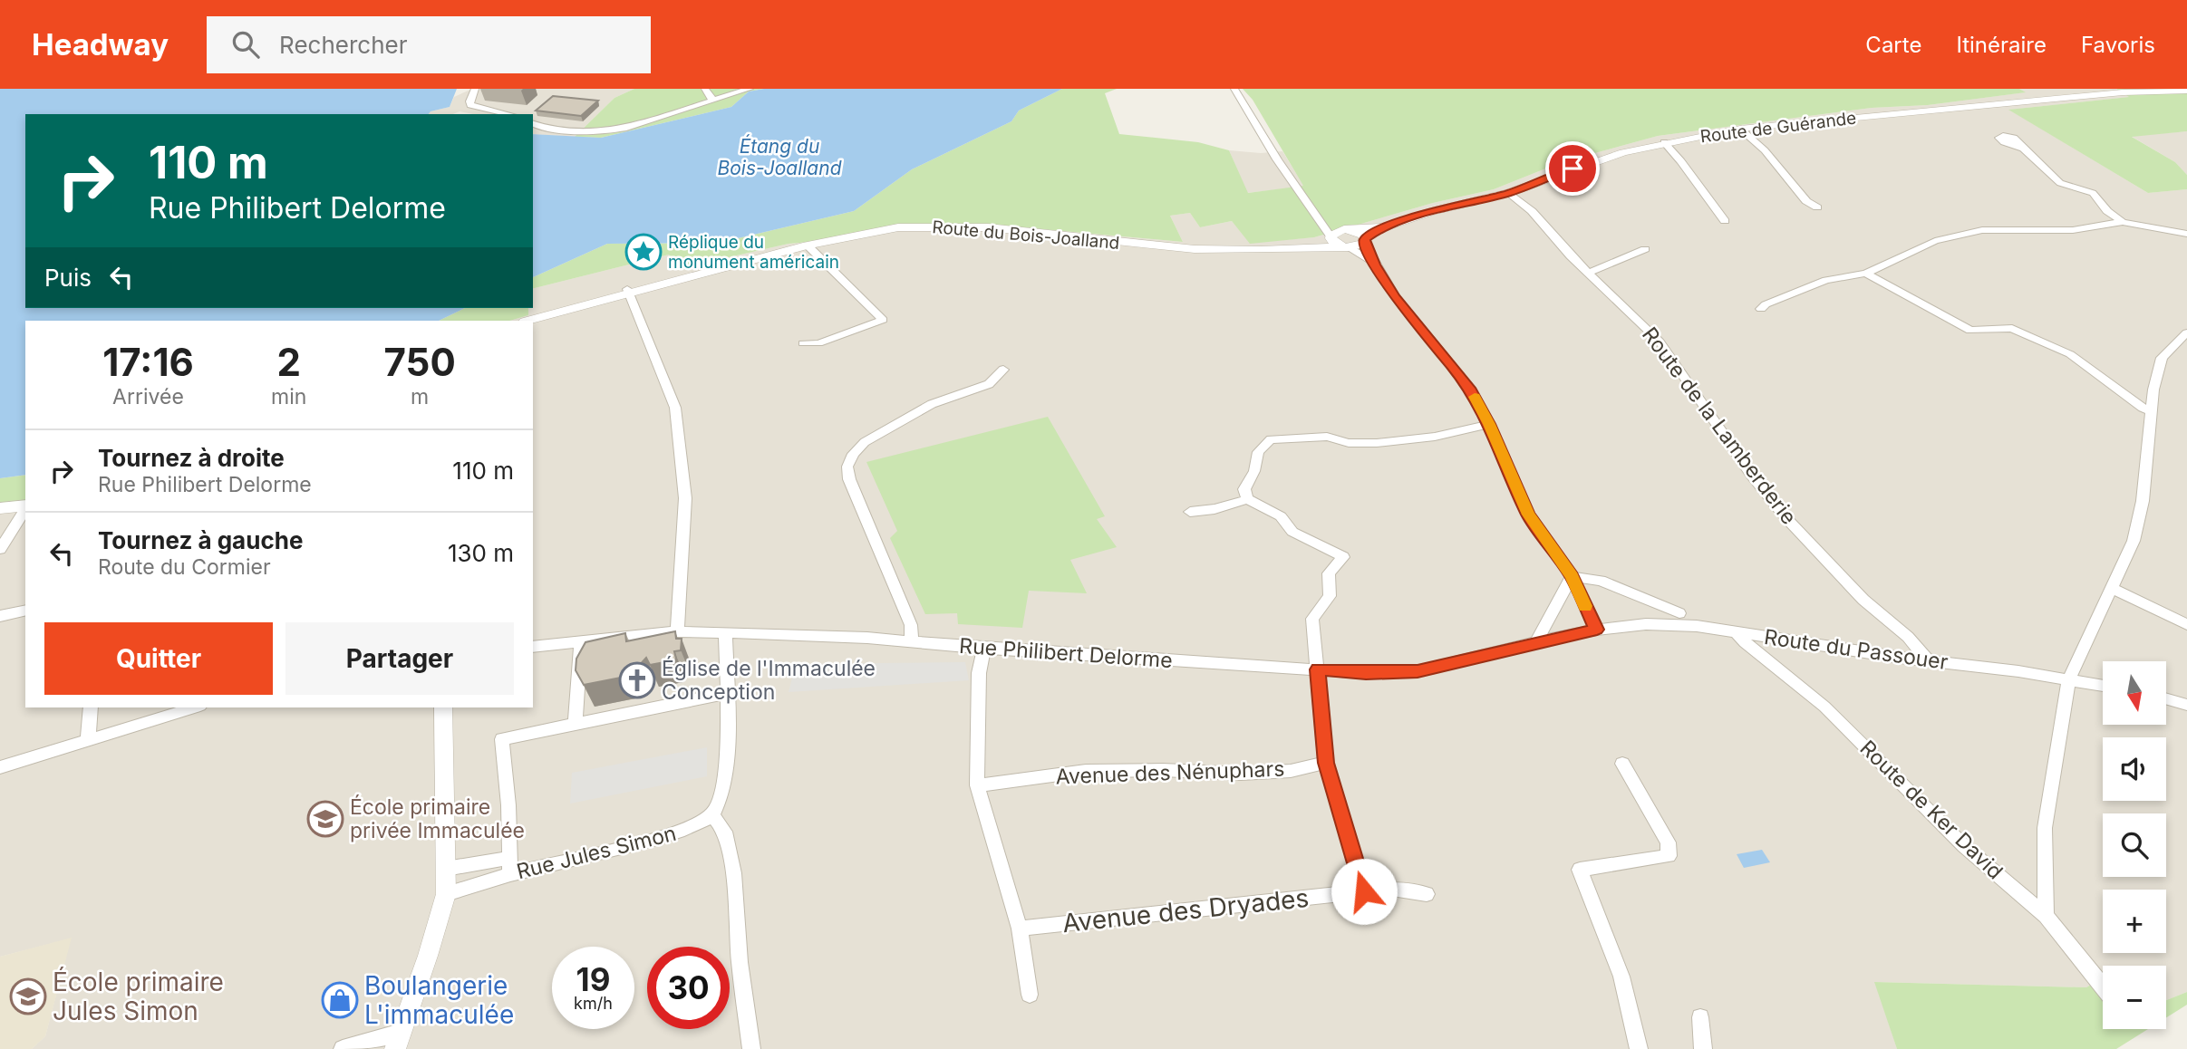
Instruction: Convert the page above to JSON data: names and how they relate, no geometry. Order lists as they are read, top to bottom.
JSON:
{
  "streets": {
    "street": [
      "Route de Guérande",
      "Route du Bois-Joalland",
      "Route de la Lamberderie",
      "Route du Passouer",
      "Rue Philibert Delorme",
      "Avenue des Nénuphars",
      "Route de Ker David",
      "Rue Jules Simon",
      "Avenue des Dryades"
    ]
  },
  "crossings": [
    ["Route de Guérande", "Route du Bois-Joalland"],
    ["Route de Guérande", "Route de la Lamberderie"],
    ["Route de la Lamberderie", "Route du Passouer"],
    ["Route du Passouer", "Rue Philibert Delorme"],
    ["Route du Passouer", "Route de Ker David"]
  ],
  "water": ["Étang du Bois-Joalland"],
  "places": {
    "place": ["Réplique du monument américain"],
    "church": ["Église de l'Immaculée Conception"],
    "school or university": ["École primaire privée Immaculée", "École primaire Jules Simon"],
    "shop": ["Boulangerie L'immaculée"]
  },
  "north": "bottom",
  "page": {
    "header": "Headway",
    "search": "Rechercher",
    "nav": ["Carte", "Itinéraire", "Favoris"],
    "turn": ["110 m", "Rue Philibert Delorme"],
    "then": "Puis",
    "eta": [
      "17:16",
      "Arrivée",
      "2",
      "min",
      "750",
      "m"
    ],
    "list": [
      {
        "name": "Tournez à droite",
        "note": "Rue Philibert Delorme",
        "value": "110 m"
      },
      {
        "name": "Tournez à gauche",
        "note": "Route du Cormier",
        "value": "130 m"
      }
    ],
    "buttons": ["Quitter", "Partager"],
    "map_buttons": ["+", "−"],
    "speed": "19 km/h",
    "limit": "30"
  }
}
